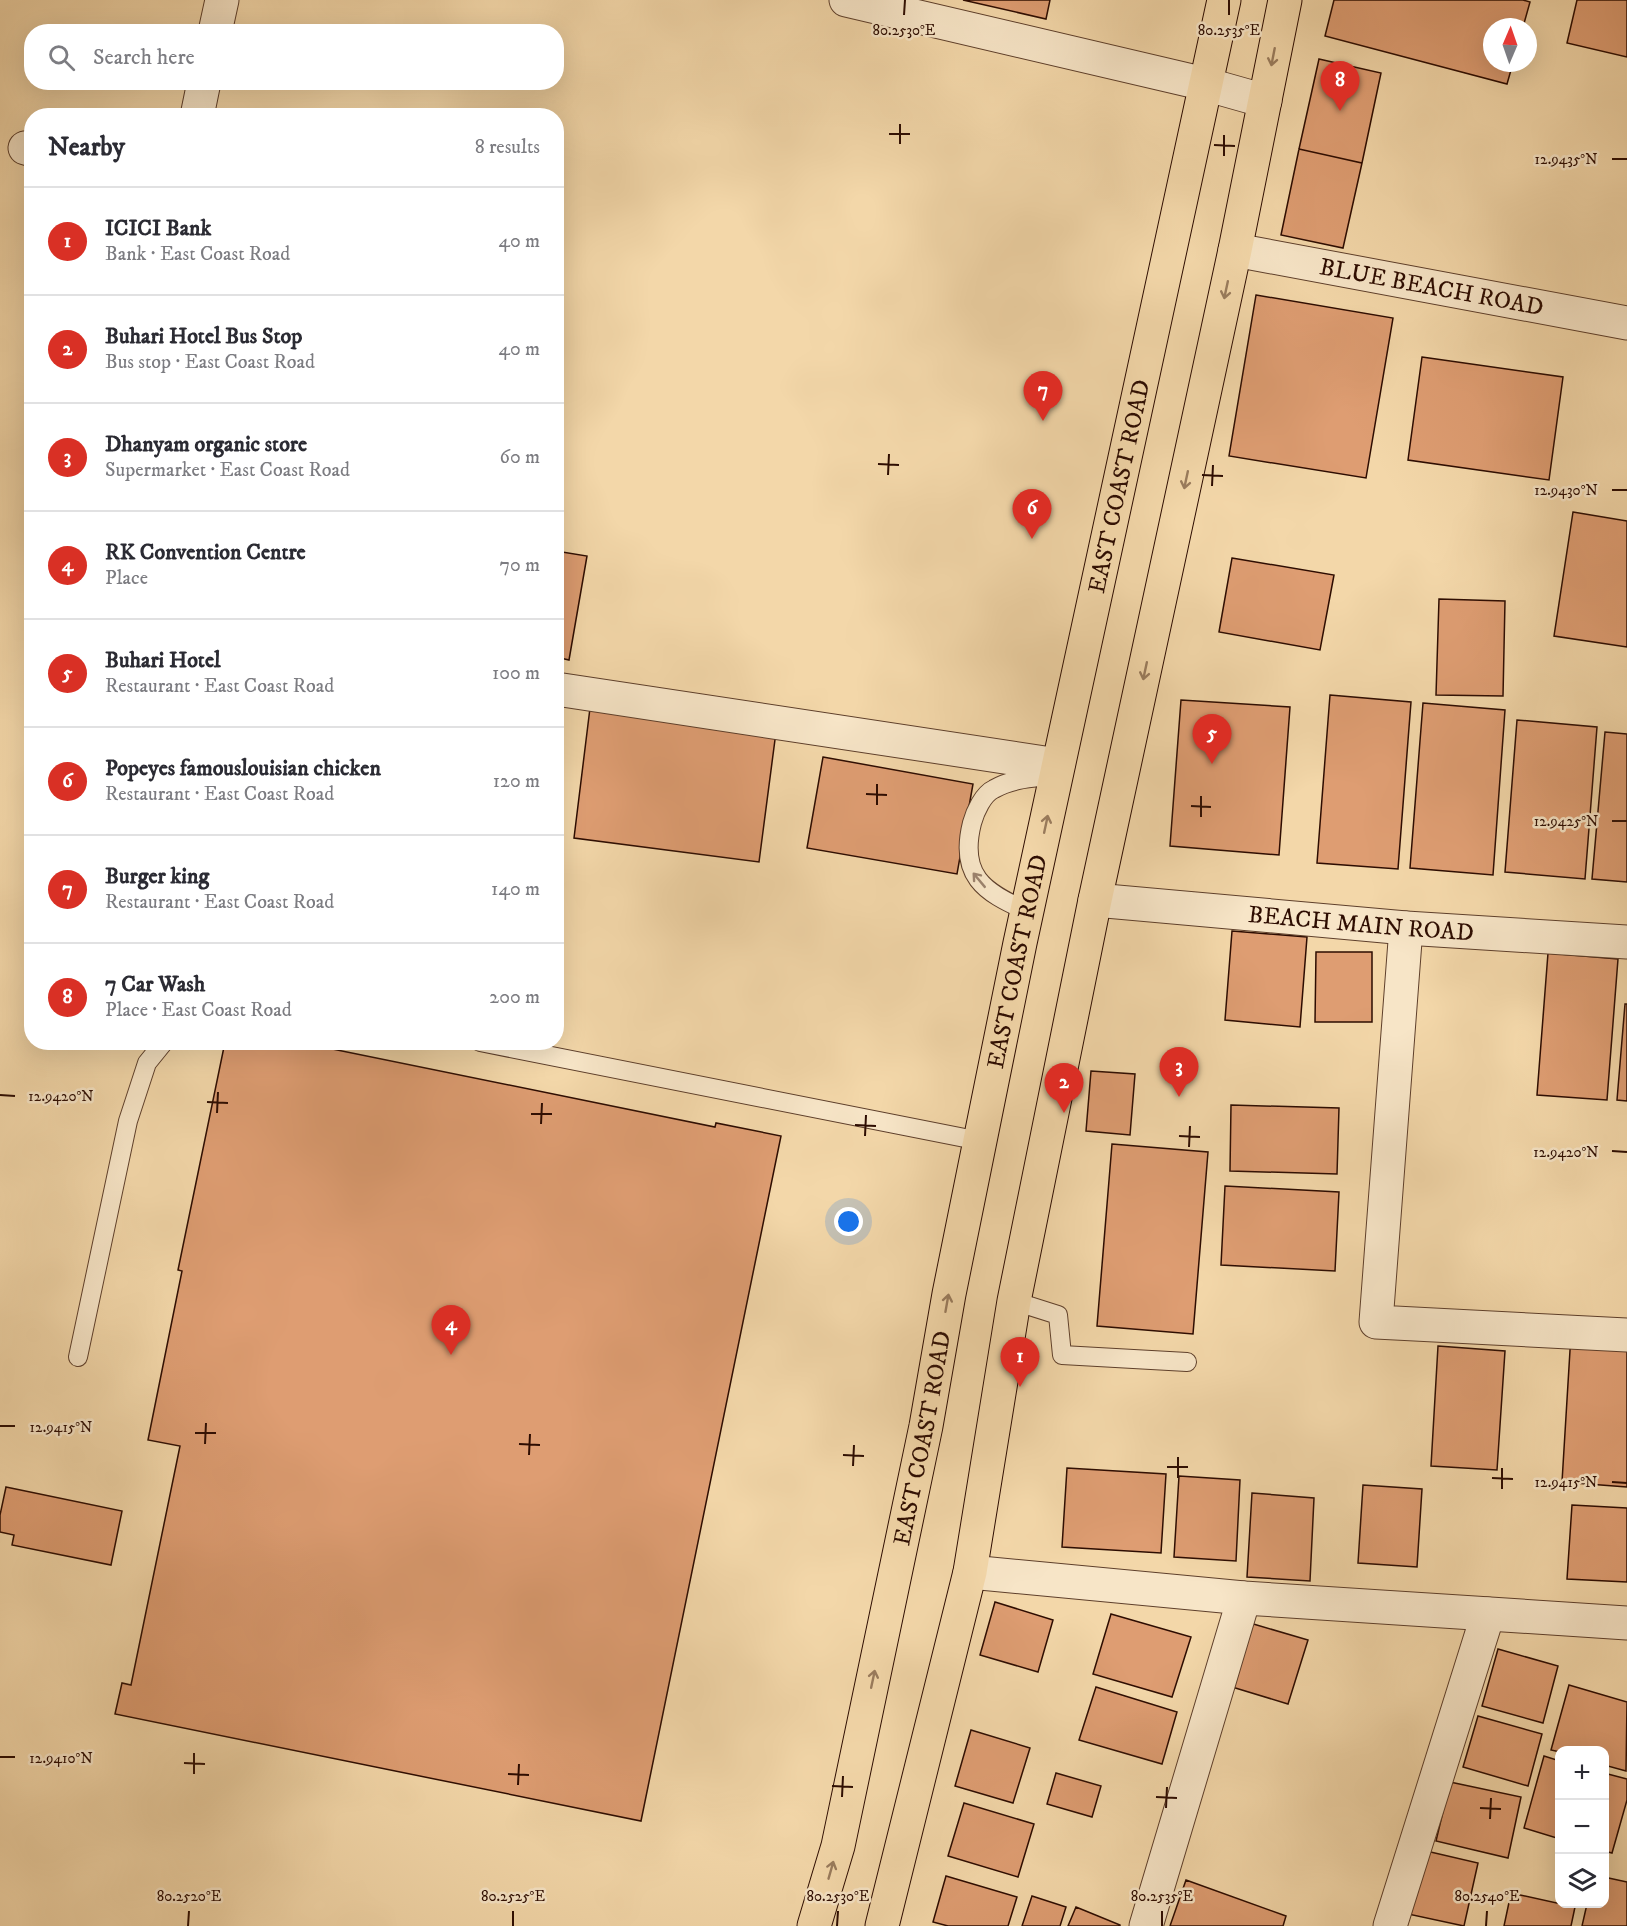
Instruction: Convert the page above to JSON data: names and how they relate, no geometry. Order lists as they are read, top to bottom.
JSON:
{
  "streets": {
    "main road": ["EAST COAST ROAD"],
    "street": ["BLUE BEACH ROAD", "BEACH MAIN ROAD"]
  },
  "north": "top",
  "page": {
    "search": "Search here",
    "pins": [
      "8",
      "7",
      "6",
      "5",
      "3",
      "2",
      "4",
      "1"
    ],
    "heading": ["Nearby", "8 results"],
    "list": [
      {
        "mark": "1",
        "name": "ICICI Bank",
        "note": "Bank · East Coast Road",
        "value": "40 m"
      },
      {
        "mark": "2",
        "name": "Buhari Hotel Bus Stop",
        "note": "Bus stop · East Coast Road",
        "value": "40 m"
      },
      {
        "mark": "3",
        "name": "Dhanyam organic store",
        "note": "Supermarket · East Coast Road",
        "value": "60 m"
      },
      {
        "mark": "4",
        "name": "RK Convention Centre",
        "note": "Place",
        "value": "70 m"
      },
      {
        "mark": "5",
        "name": "Buhari Hotel",
        "note": "Restaurant · East Coast Road",
        "value": "100 m"
      },
      {
        "mark": "6",
        "name": "Popeyes famouslouisian chicken",
        "note": "Restaurant · East Coast Road",
        "value": "120 m"
      },
      {
        "mark": "7",
        "name": "Burger king",
        "note": "Restaurant · East Coast Road",
        "value": "140 m"
      },
      {
        "mark": "8",
        "name": "7 Car Wash",
        "note": "Place · East Coast Road",
        "value": "200 m"
      }
    ],
    "map_buttons": ["+", "−"]
  },
  "coordinates": [
    "80.2530°E",
    "80.2535°E",
    "12.9435°N",
    "12.9430°N",
    "12.9425°N",
    "12.9420°N",
    "12.9415°N",
    "12.9410°N",
    "80.2520°E",
    "80.2525°E",
    "80.2540°E"
  ]
}
